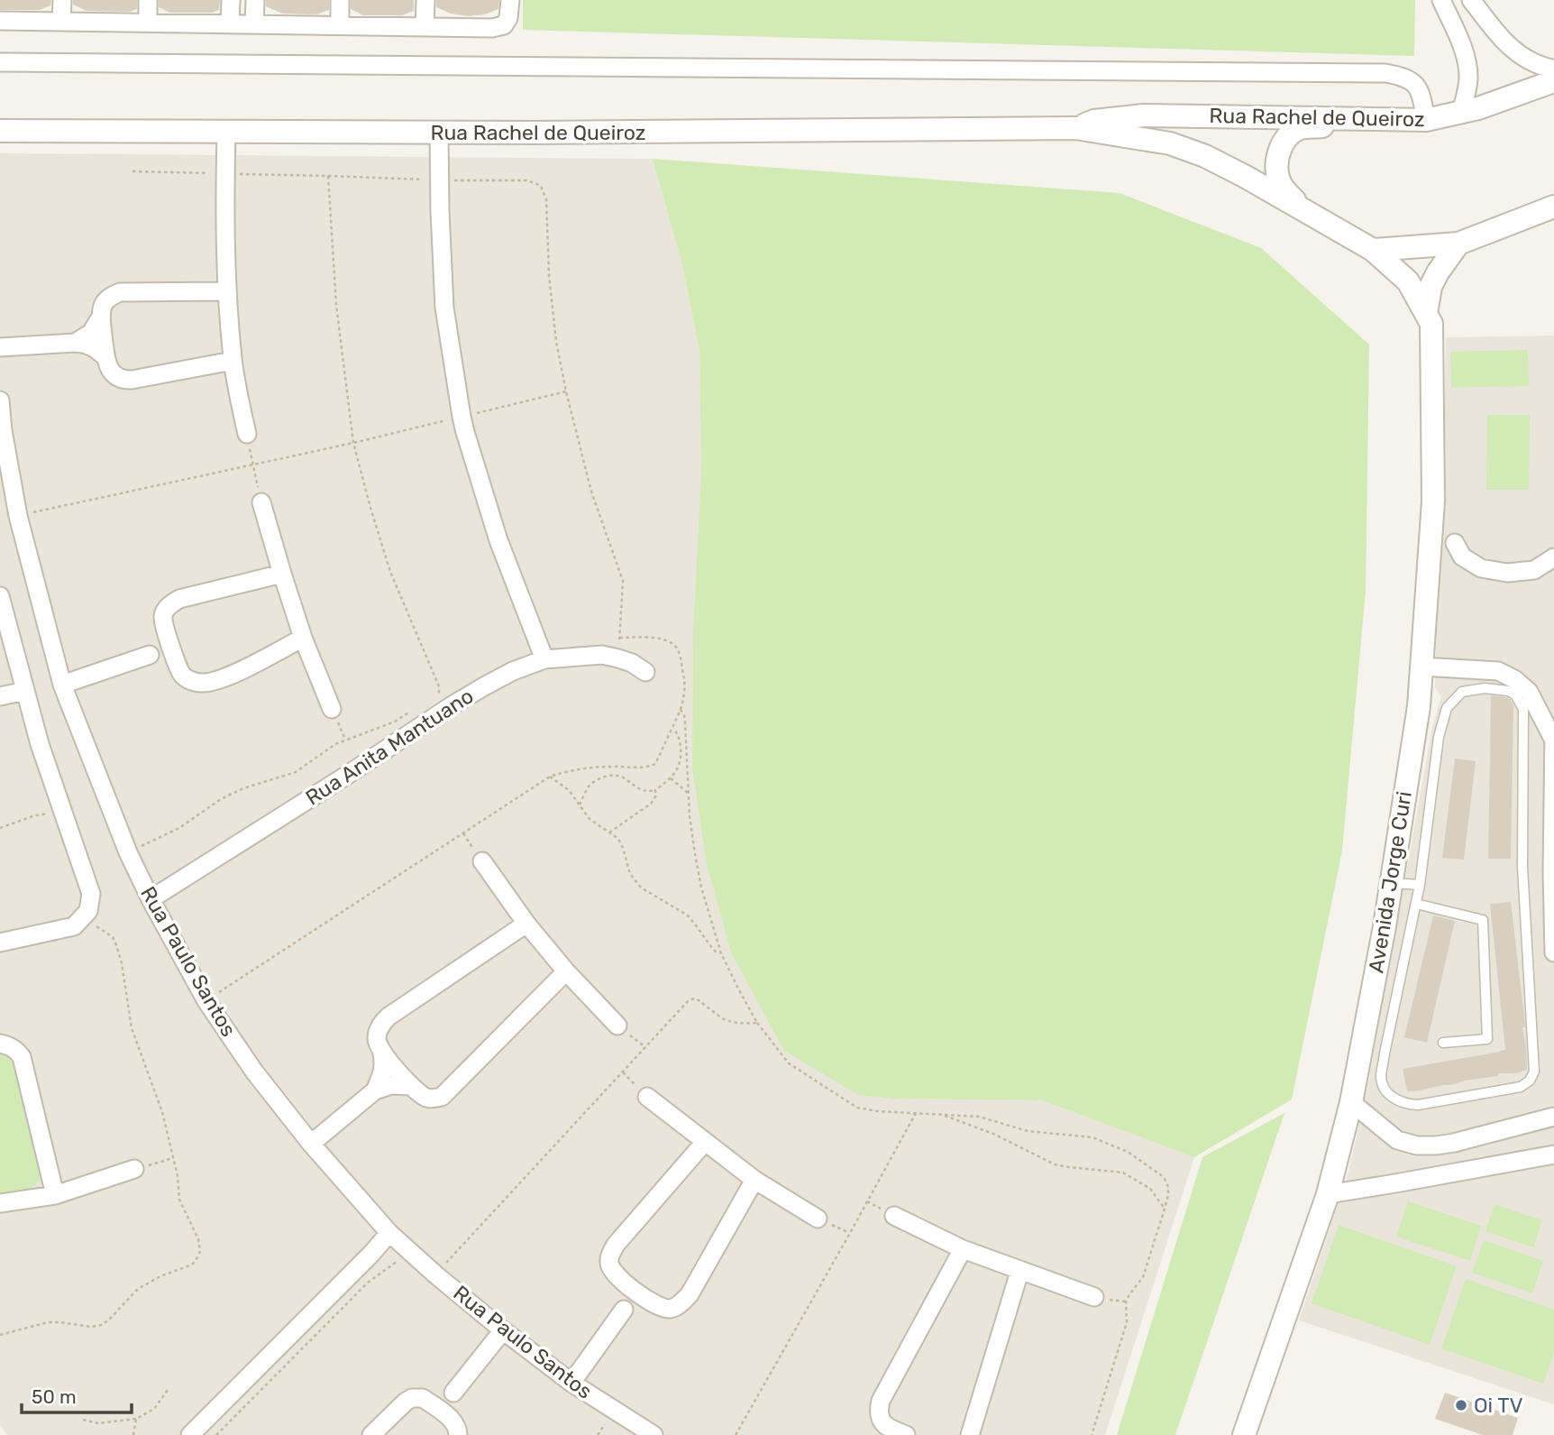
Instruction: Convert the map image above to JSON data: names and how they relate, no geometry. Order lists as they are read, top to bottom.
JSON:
{
  "streets": {
    "street": [
      "Rua Rachel de Queiroz",
      "Rua Anita Mantuano",
      "Avenida Jorge Curi",
      "Rua Paulo Santos"
    ]
  },
  "crossings": [
    ["Rua Rachel de Queiroz", "Avenida Jorge Curi"],
    ["Rua Anita Mantuano", "Rua Paulo Santos"]
  ],
  "places": ["Oi TV"],
  "scale_bar": "50 m"
}
